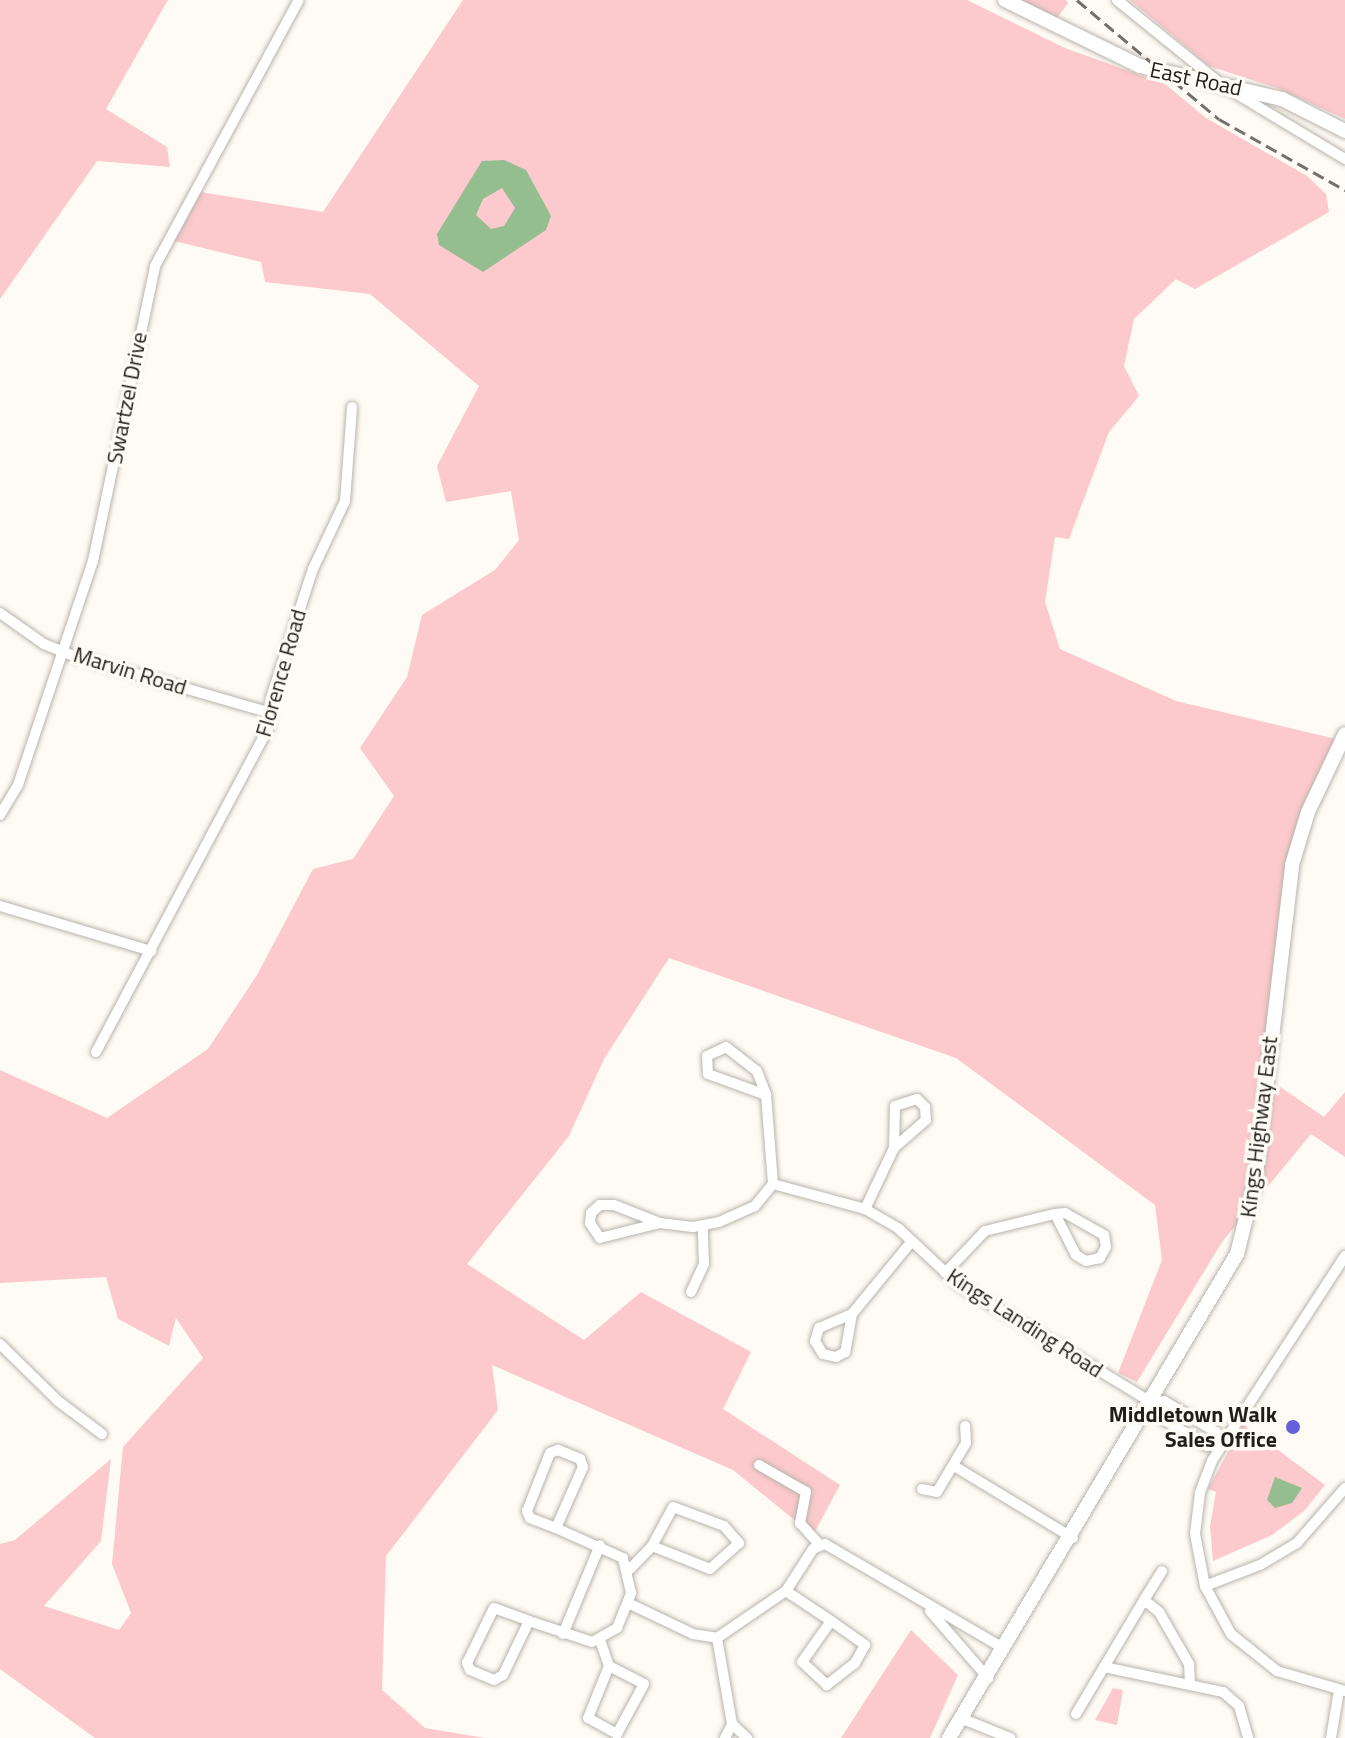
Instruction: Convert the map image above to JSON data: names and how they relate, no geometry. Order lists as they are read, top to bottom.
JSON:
{
  "streets": {
    "street": [
      "East Road",
      "Swartzel Drive",
      "Marvin Road",
      "Florence Road",
      "Kings Highway East",
      "Kings Landing Road"
    ]
  },
  "crossings": [
    ["Swartzel Drive", "Marvin Road"],
    ["Marvin Road", "Florence Road"],
    ["Kings Highway East", "Kings Landing Road"]
  ],
  "places": ["Middletown Walk Sales Office"]
}
